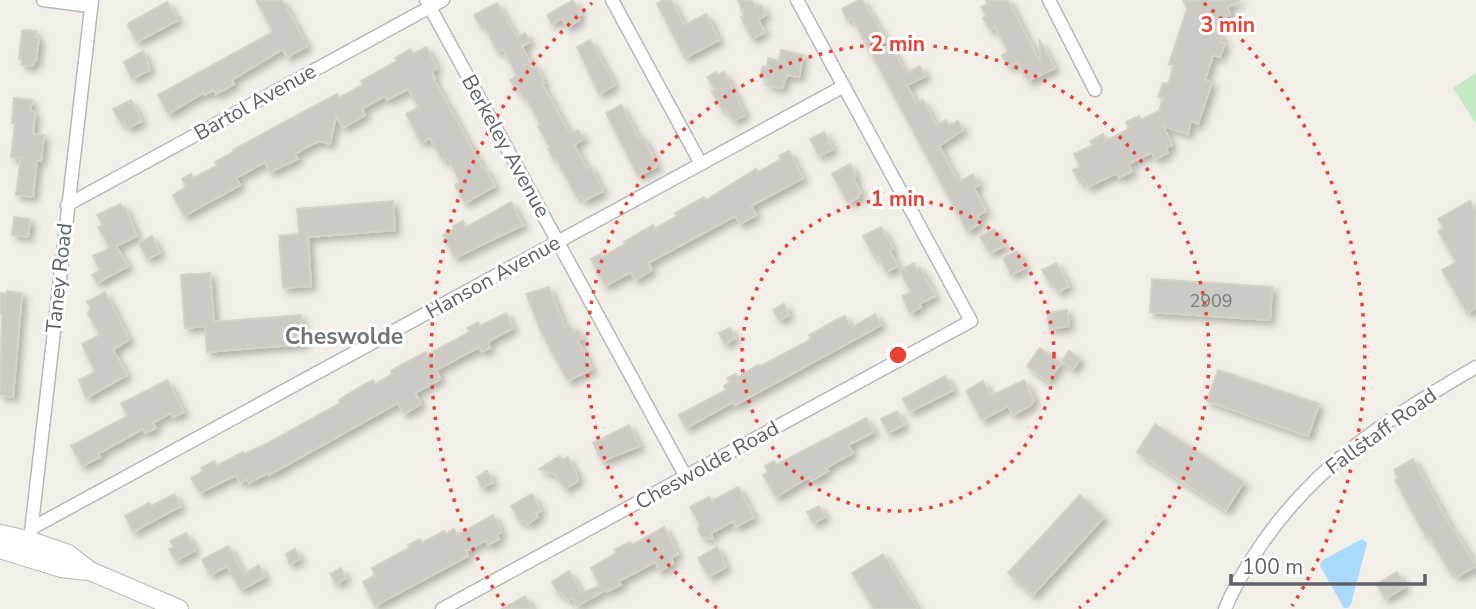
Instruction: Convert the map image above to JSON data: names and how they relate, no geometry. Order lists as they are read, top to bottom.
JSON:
{
  "streets": {
    "street": [
      "Bartol Avenue",
      "Berkeley Avenue",
      "Hanson Avenue",
      "Taney Road",
      "Fallstaff Road",
      "Cheswolde Road"
    ]
  },
  "crossings": [
    ["Bartol Avenue", "Berkeley Avenue"],
    ["Bartol Avenue", "Taney Road"],
    ["Berkeley Avenue", "Hanson Avenue"],
    ["Berkeley Avenue", "Cheswolde Road"],
    ["Hanson Avenue", "Taney Road"],
    ["Hanson Avenue", "Cheswolde Road"]
  ],
  "districts": ["Cheswolde"],
  "house_numbers": ["2909"],
  "scale_bar": "100 m",
  "rings": ["3 min", "2 min", "1 min"]
}
